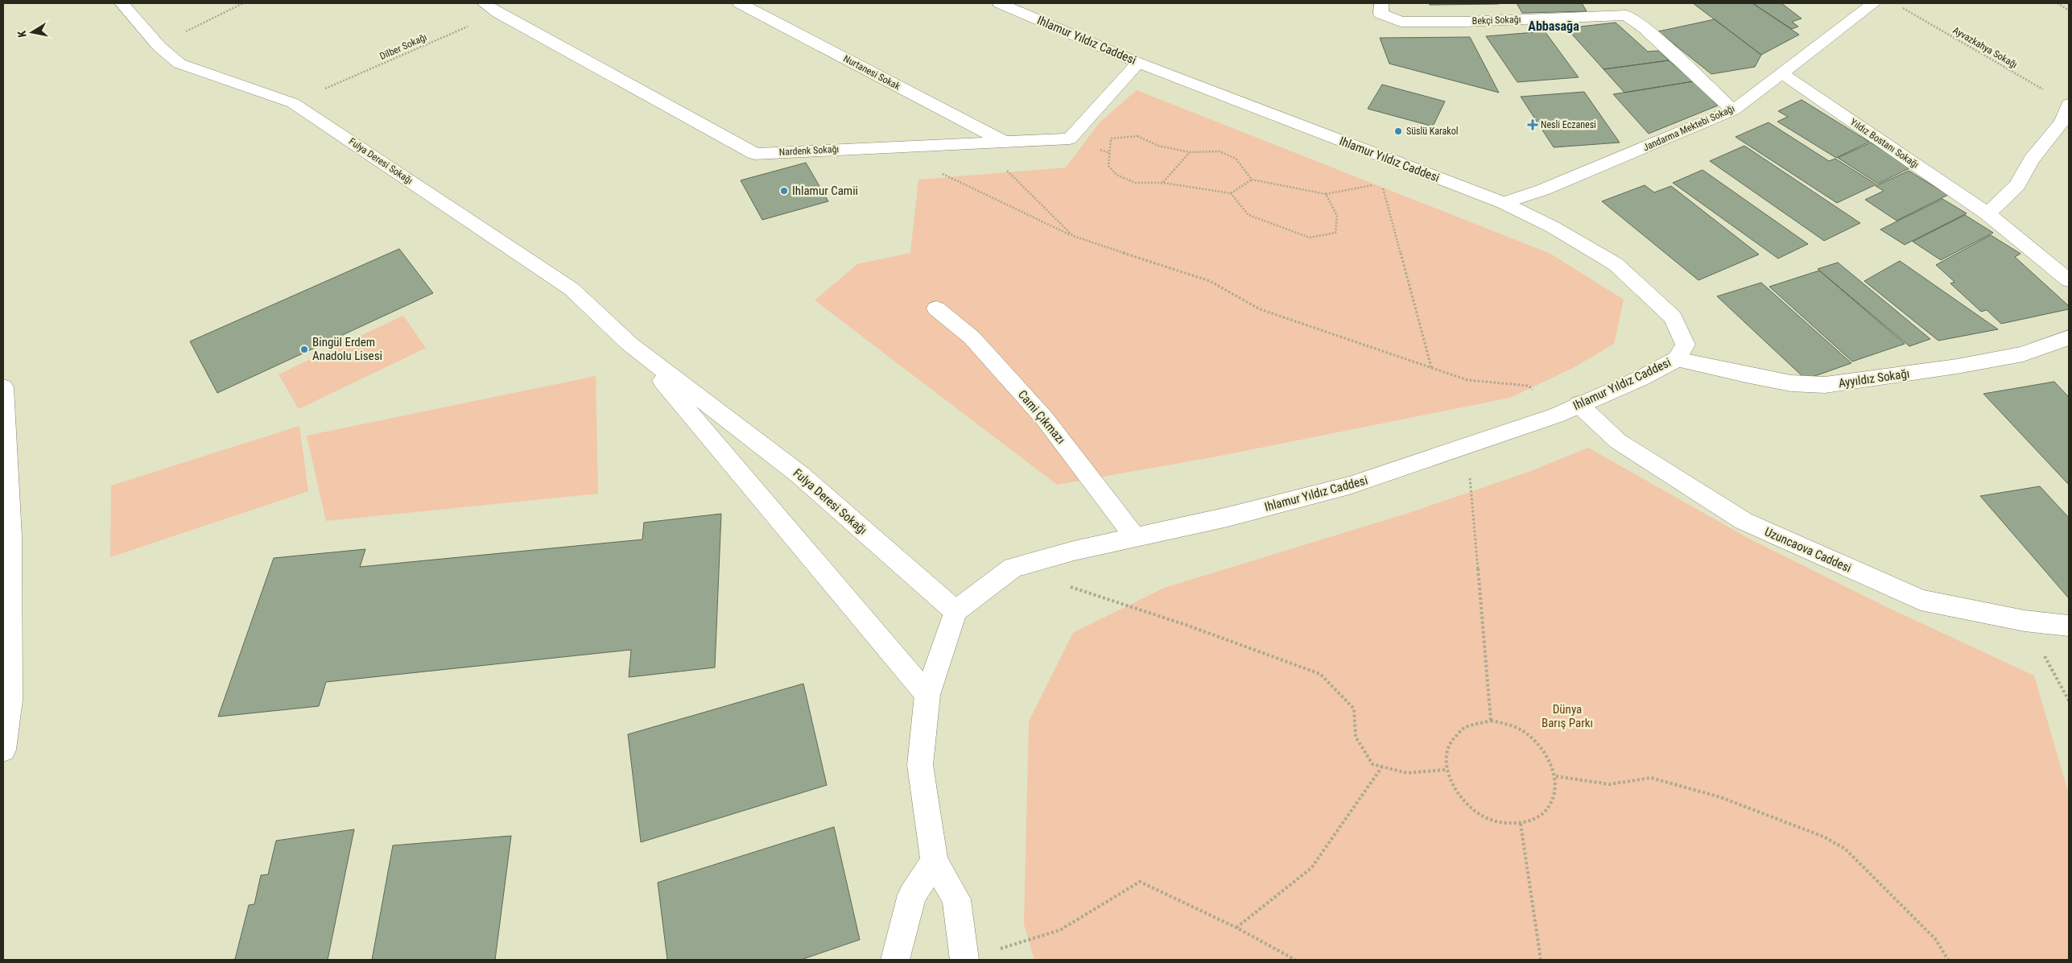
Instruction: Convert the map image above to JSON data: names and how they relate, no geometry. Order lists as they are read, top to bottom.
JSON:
{
  "streets": {
    "street": [
      "Bekçi Sokağı",
      "Ihlamur Yıldız Caddesi",
      "Nurtanesi Sokak",
      "Jandarma Mektebi Sokağı",
      "Yıldız Bostanı Sokağı",
      "Nardenk Sokağı",
      "Fulya Deresi Sokağı",
      "Ayyıldız Sokağı",
      "Cami Çıkmazı",
      "Uzuncaova Caddesi"
    ],
    "path": ["Dilber Sokağı", "Ayvazkahya Sokağı"]
  },
  "crossings": [
    ["Bekçi Sokağı", "Jandarma Mektebi Sokağı"],
    ["Ihlamur Yıldız Caddesi", "Jandarma Mektebi Sokağı"],
    ["Ihlamur Yıldız Caddesi", "Nardenk Sokağı"],
    ["Ihlamur Yıldız Caddesi", "Fulya Deresi Sokağı"],
    ["Ihlamur Yıldız Caddesi", "Ayyıldız Sokağı"],
    ["Ihlamur Yıldız Caddesi", "Cami Çıkmazı"],
    ["Ihlamur Yıldız Caddesi", "Uzuncaova Caddesi"],
    ["Dilber Sokağı", "Nardenk Sokağı"],
    ["Dilber Sokağı", "Fulya Deresi Sokağı"],
    ["Nurtanesi Sokak", "Nardenk Sokağı"],
    ["Jandarma Mektebi Sokağı", "Yıldız Bostanı Sokağı"]
  ],
  "districts": ["Abbasağa"],
  "parks": ["Dünya Barış Parkı"],
  "places": {
    "health": ["Nesli Eczanesi"],
    "other": ["Süslü Karakol", "Ihlamur Camii", "Bingül Erdem Anadolu Lisesi"]
  },
  "north": "left"
}
